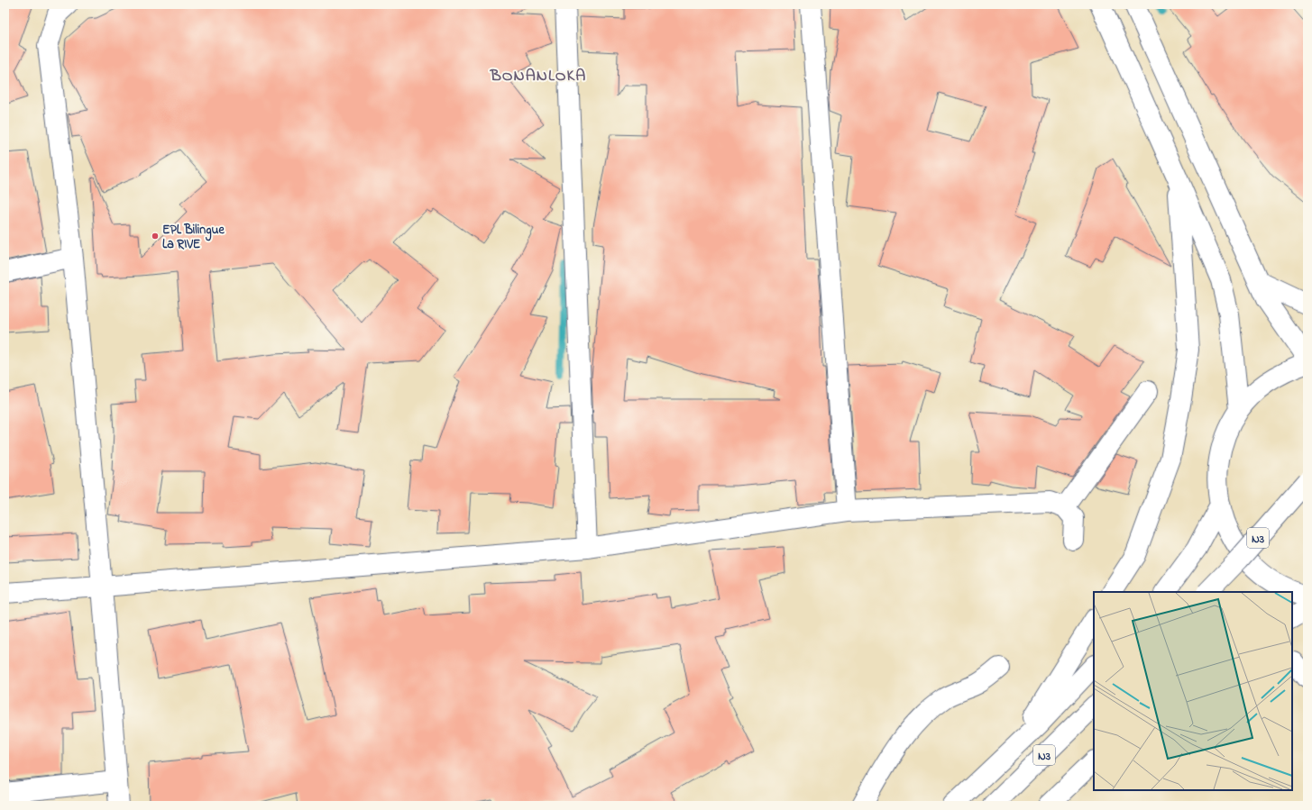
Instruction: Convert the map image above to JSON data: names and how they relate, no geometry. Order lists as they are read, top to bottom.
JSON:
{
  "streets": {
    "main road": ["N3"]
  },
  "districts": ["BONANLOKA"],
  "places": ["EPL Bilingue La RIVE"]
}
